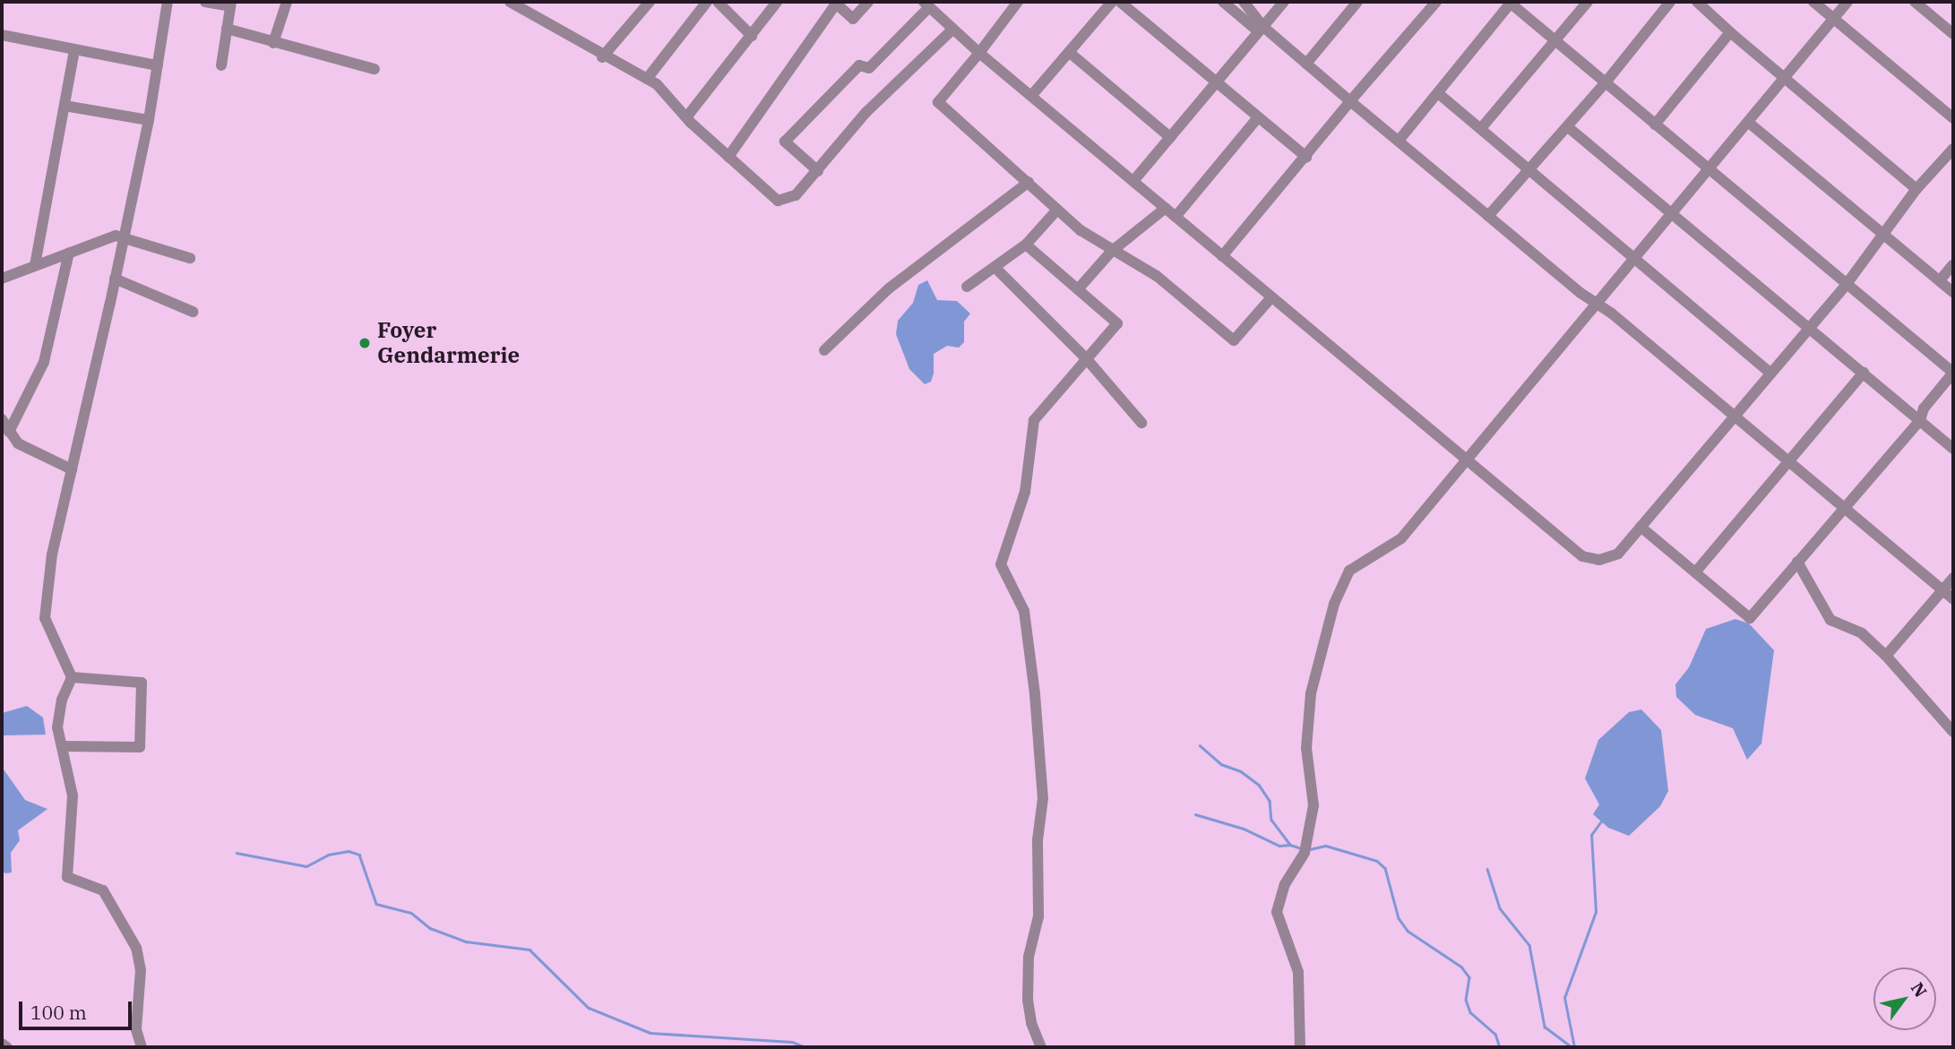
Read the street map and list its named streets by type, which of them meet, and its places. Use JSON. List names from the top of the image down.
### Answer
{
  "places": ["Foyer Gendarmerie"],
  "scale_bar": "100 m",
  "north": "top right"
}
